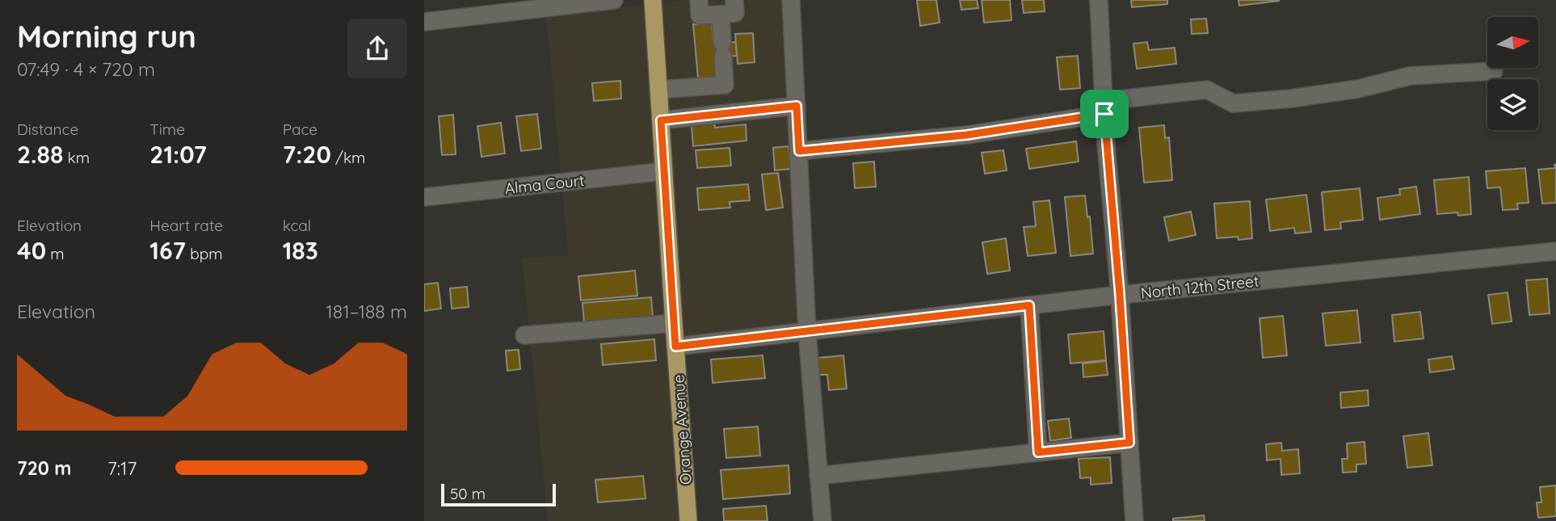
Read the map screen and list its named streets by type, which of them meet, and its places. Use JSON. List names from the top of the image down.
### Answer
{
  "streets": {
    "main road": ["Orange Avenue"],
    "street": ["Alma Court", "North 12th Street"]
  },
  "crossings": [
    ["Alma Court", "Orange Avenue"],
    ["North 12th Street", "Orange Avenue"]
  ],
  "scale_bar": "50 m",
  "north": "right",
  "page": {
    "heading": ["Morning run", "07:49 · 4 × 720 m"],
    "stats": [
      ["Distance", "2.88 km"],
      ["Time", "21:07"],
      ["Pace", "7:20 /km"],
      ["Elevation", "40 m"],
      ["Heart rate", "167 bpm"],
      ["kcal", "183"]
    ],
    "chart": ["Elevation", "181–188 m"],
    "list": [
      {
        "name": "720 m",
        "note": "7:17"
      }
    ],
    "scale": "50 m"
  }
}
